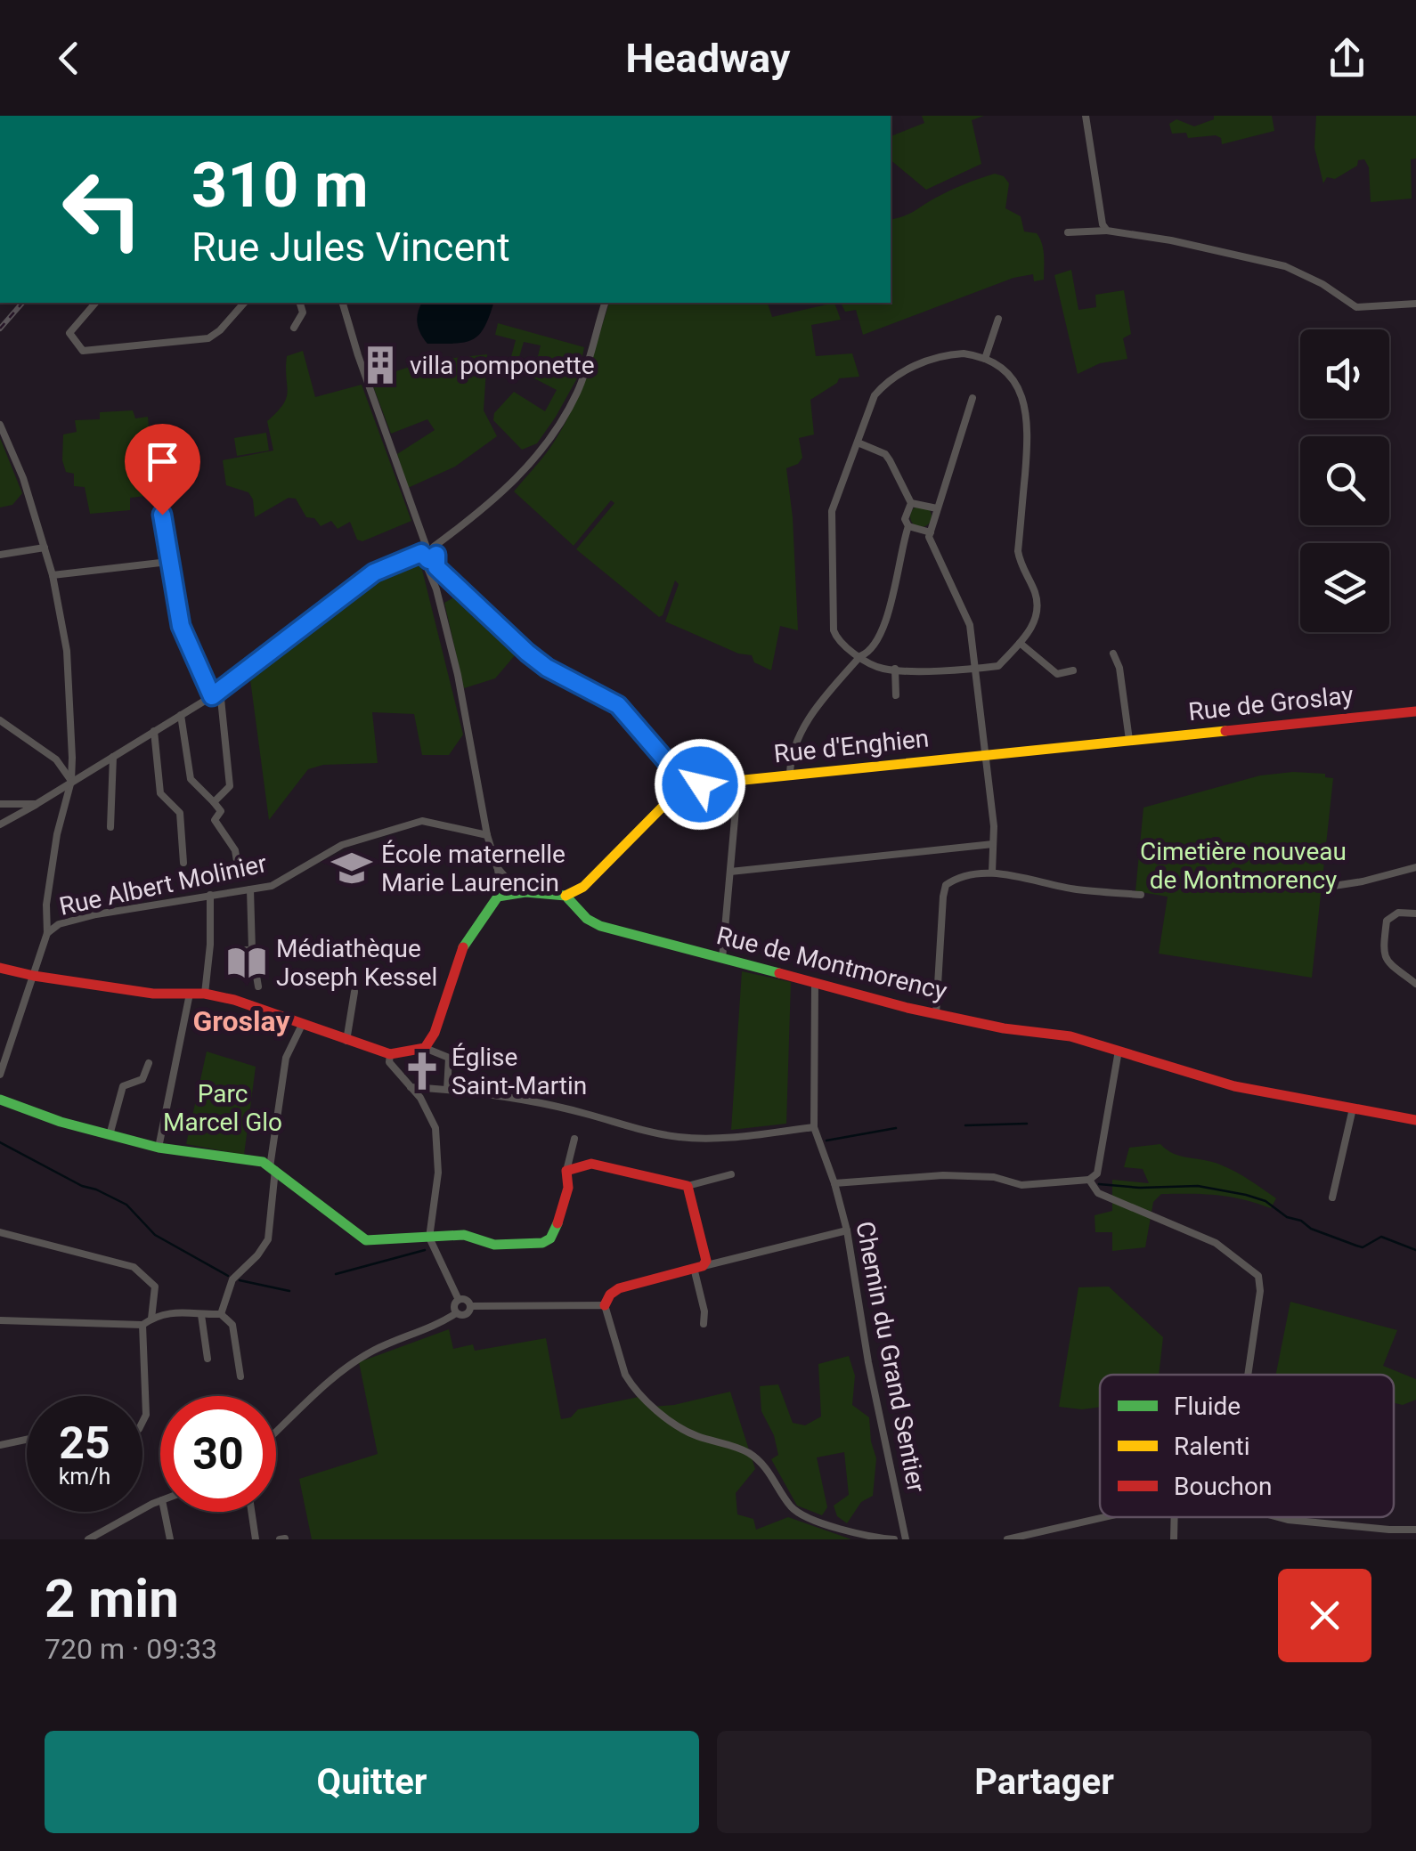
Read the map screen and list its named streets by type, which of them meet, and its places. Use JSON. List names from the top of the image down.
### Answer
{
  "streets": {
    "street": [
      "Rue de Groslay",
      "Rue d'Enghien",
      "Rue Albert Molinier",
      "Rue de Montmorency",
      "Chemin du Grand Sentier"
    ]
  },
  "crossings": [
    ["Rue de Groslay", "Rue d'Enghien"],
    ["Rue d'Enghien", "Rue de Montmorency"]
  ],
  "districts": ["Groslay"],
  "parks": ["Cimetière nouveau de Montmorency", "Parc Marcel Glo"],
  "places": {
    "building": ["villa pomponette"],
    "school or university": ["École maternelle Marie Laurencin"],
    "library": ["Médiathèque Joseph Kessel"],
    "church": ["Église Saint-Martin"]
  },
  "legend": ["Fluide", "Ralenti", "Bouchon"],
  "page": {
    "header": "Headway",
    "turn": ["310 m", "Rue Jules Vincent"],
    "speed": "25 km/h",
    "limit": "30",
    "heading": ["2 min", "720 m · 09:33"],
    "buttons": ["Quitter", "Partager"]
  }
}
